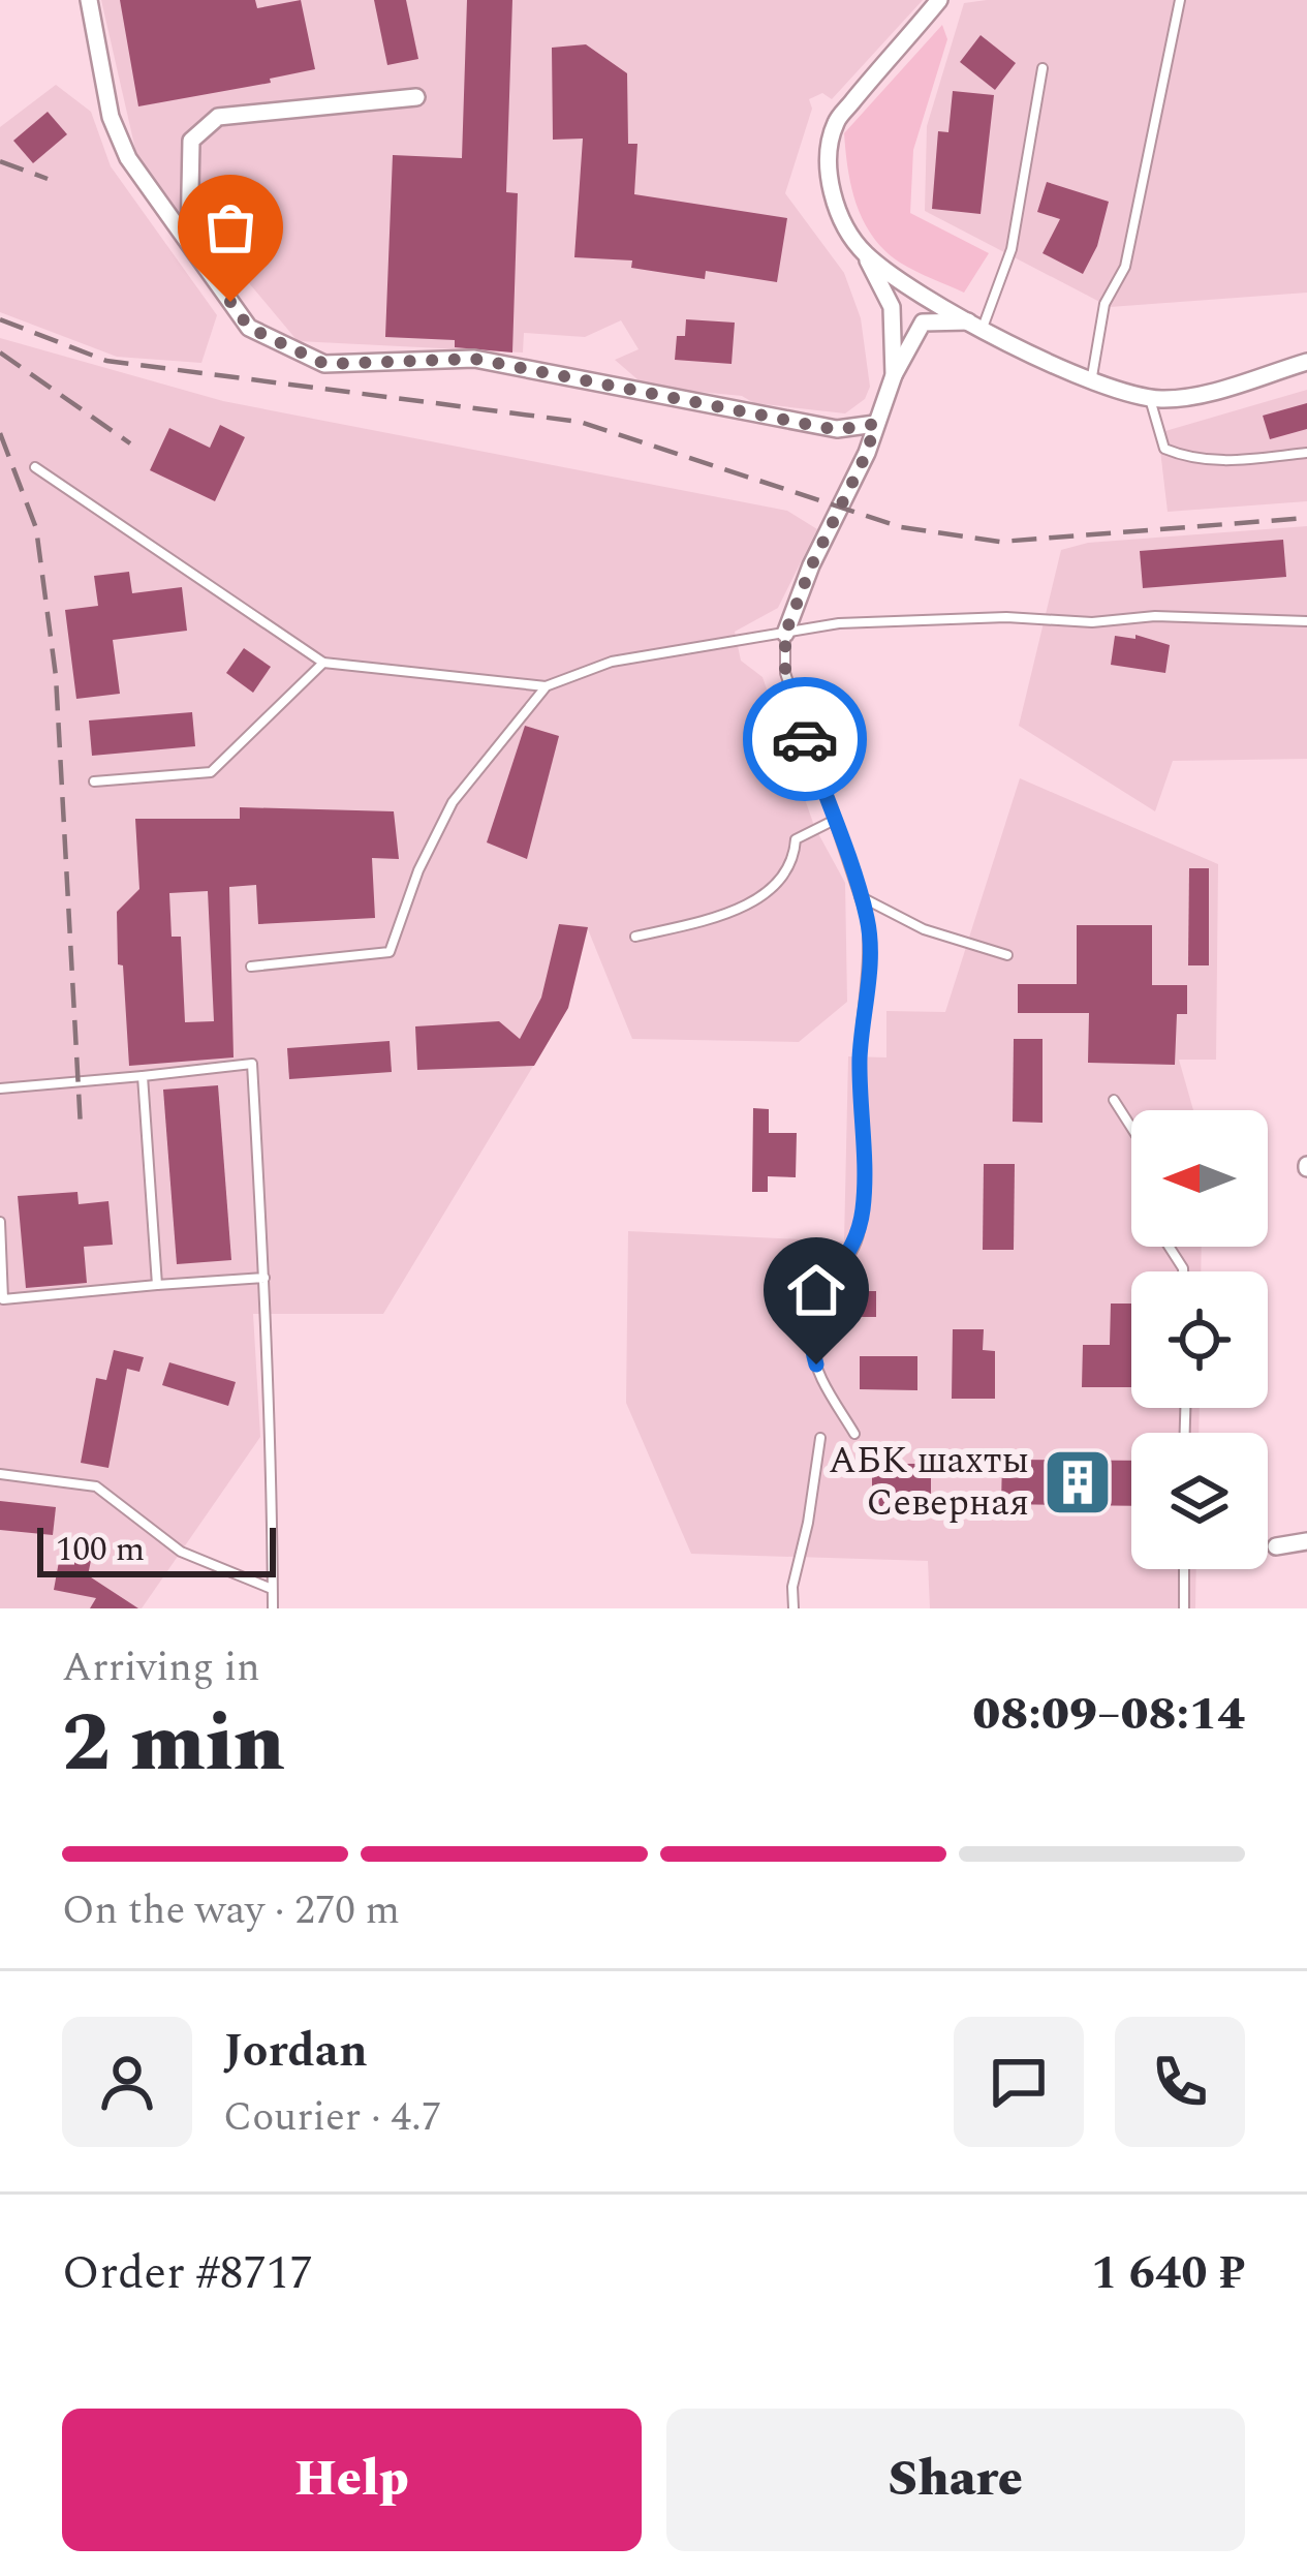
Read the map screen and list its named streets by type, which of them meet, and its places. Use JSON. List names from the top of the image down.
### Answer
{
  "places": {
    "building": ["АБК шахты Северная"]
  },
  "scale_bar": "100 m",
  "north": "left",
  "page": {
    "scale": "100 m",
    "heading": ["2 min", "Arriving in", "08:09–08:14"],
    "panel": [
      "Jordan",
      "Courier · 4.7",
      "Order #8717",
      "1 640 ₽"
    ],
    "bar": "On the way · 270 m",
    "buttons": ["Help", "Share"]
  }
}
